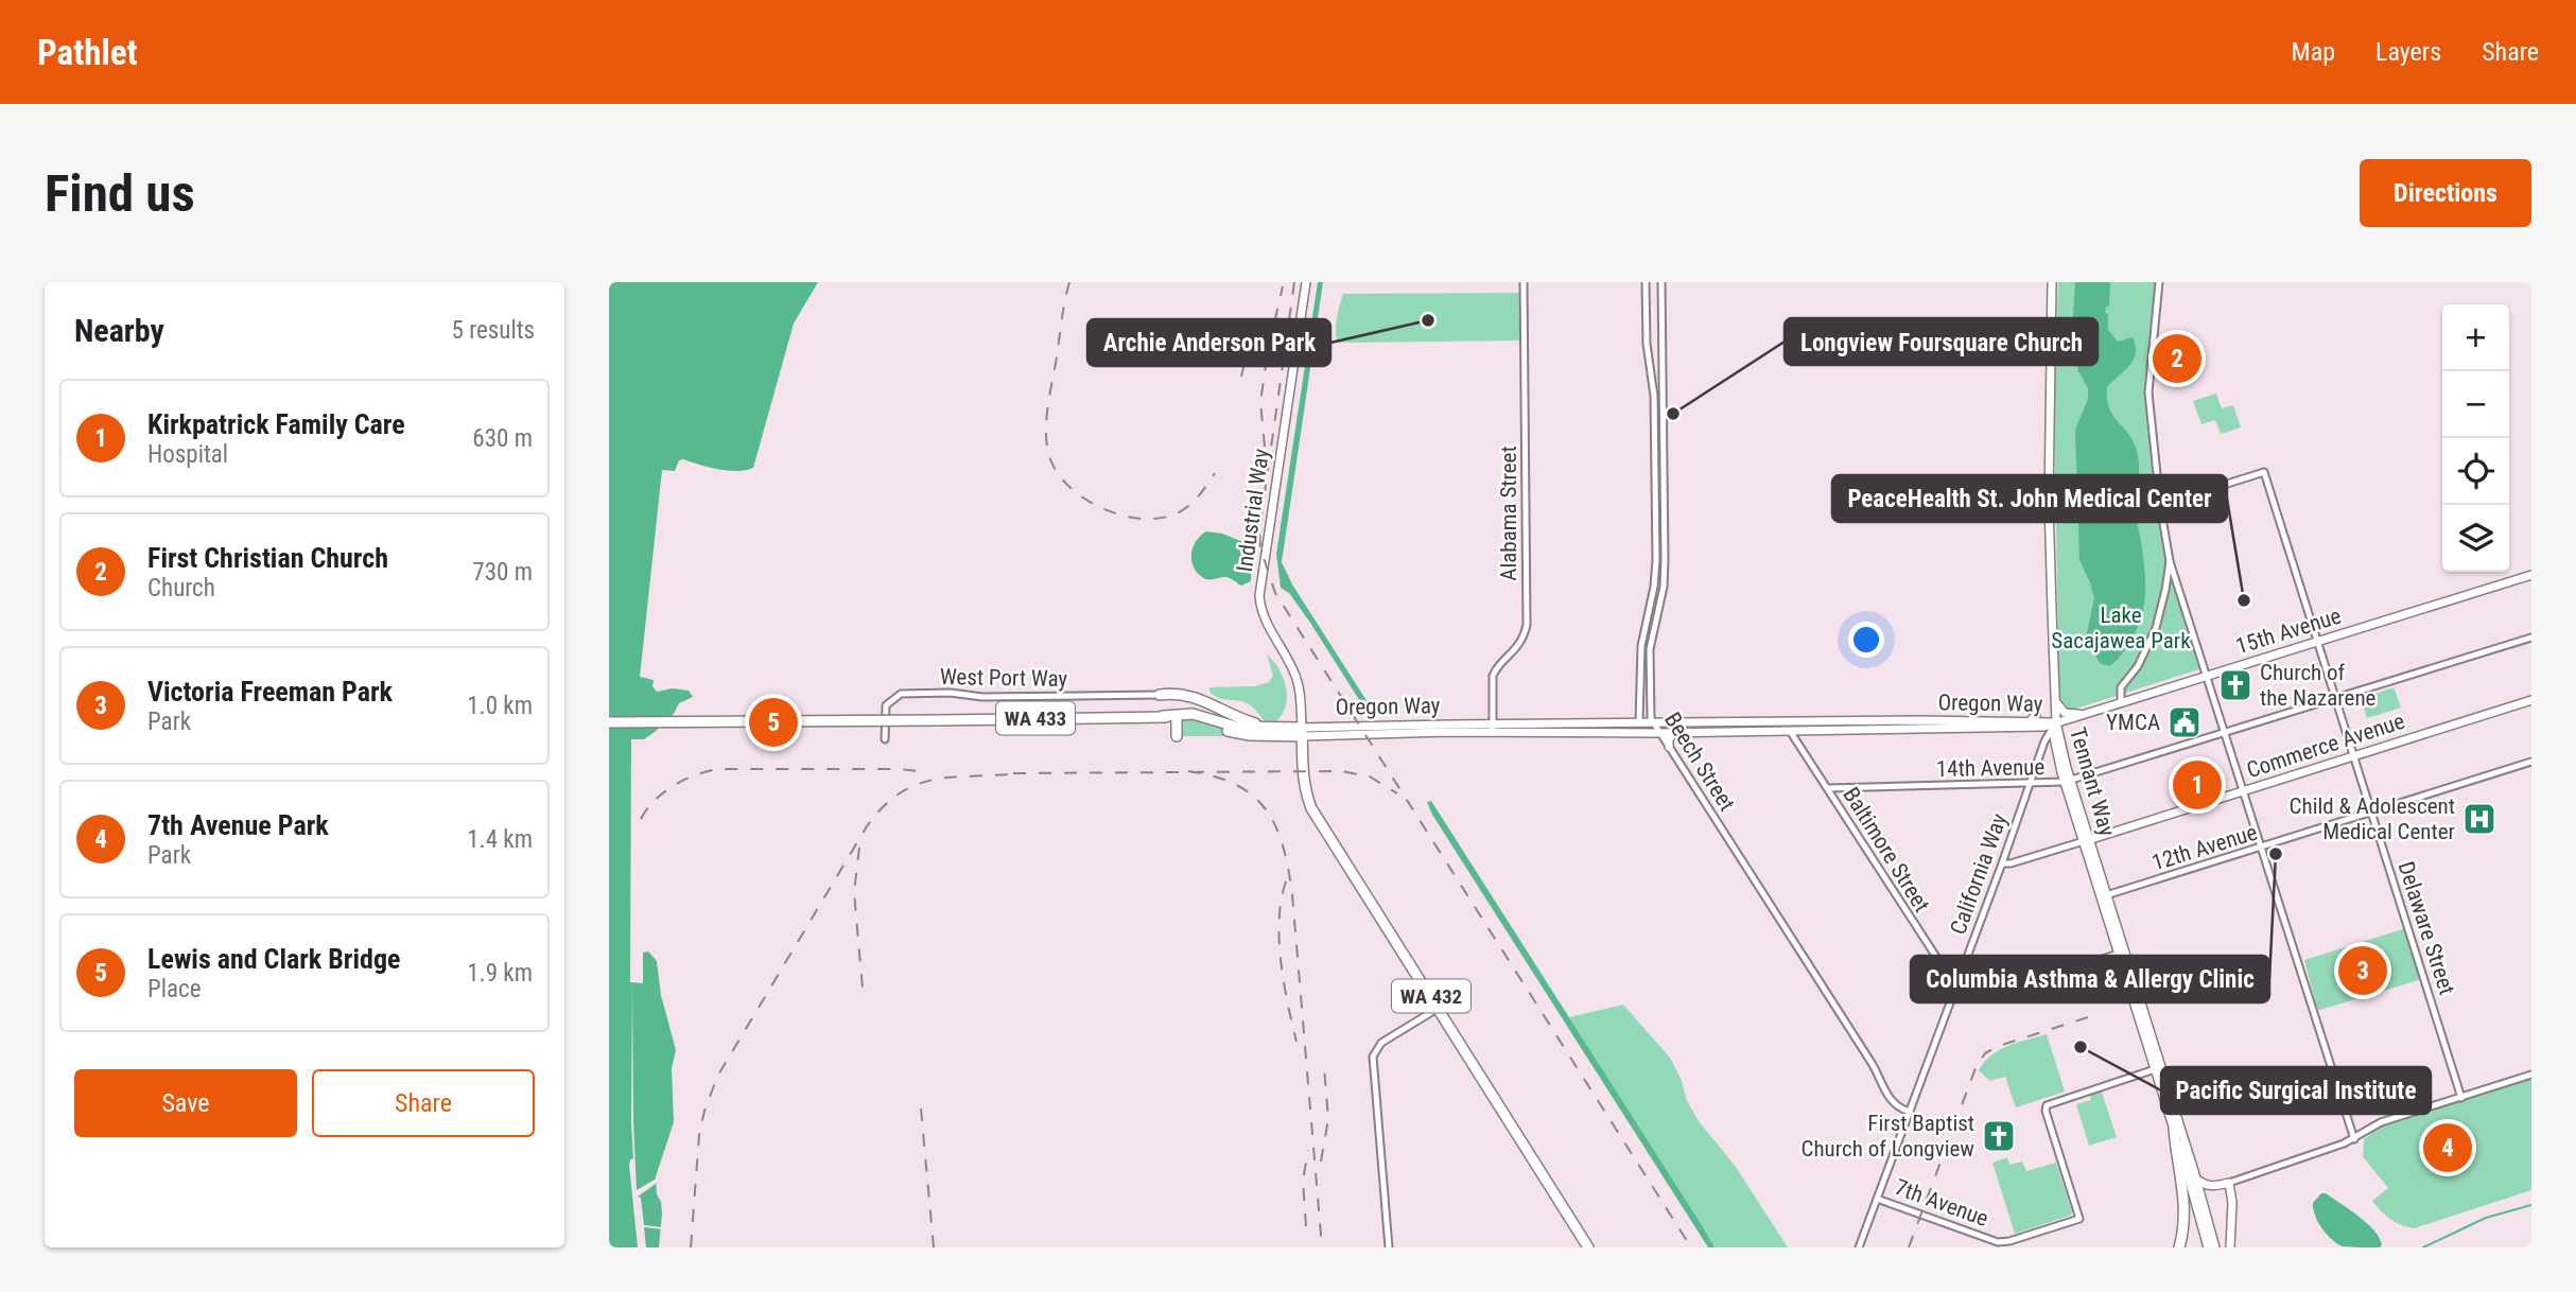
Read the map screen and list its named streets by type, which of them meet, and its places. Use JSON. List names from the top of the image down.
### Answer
{
  "streets": {
    "highway": ["Oregon Way", "WA 433", "WA 432"],
    "main road": [
      "Industrial Way",
      "15th Avenue",
      "Commerce Avenue",
      "Tennant Way"
    ],
    "street": [
      "Alabama Street",
      "West Port Way",
      "Beech Street",
      "14th Avenue",
      "12th Avenue",
      "Baltimore Street",
      "California Way",
      "Delaware Street",
      "7th Avenue"
    ]
  },
  "crossings": [
    ["Industrial Way", "Oregon Way"],
    ["Industrial Way", "WA 432"],
    ["Alabama Street", "Oregon Way"],
    ["15th Avenue", "Oregon Way"],
    ["15th Avenue", "Tennant Way"],
    ["15th Avenue", "California Way"],
    ["15th Avenue", "Delaware Street"],
    ["Oregon Way", "Beech Street"],
    ["Oregon Way", "Tennant Way"],
    ["Oregon Way", "Baltimore Street"],
    ["Oregon Way", "California Way"],
    ["Oregon Way", "WA 432"],
    ["Commerce Avenue", "Tennant Way"],
    ["Commerce Avenue", "California Way"],
    ["Commerce Avenue", "Delaware Street"],
    ["Beech Street", "California Way"],
    ["14th Avenue", "Tennant Way"],
    ["14th Avenue", "Baltimore Street"],
    ["14th Avenue", "California Way"],
    ["14th Avenue", "Delaware Street"],
    ["Tennant Way", "12th Avenue"],
    ["Tennant Way", "California Way"],
    ["Tennant Way", "7th Avenue"],
    ["12th Avenue", "Delaware Street"],
    ["Baltimore Street", "California Way"],
    ["California Way", "7th Avenue"]
  ],
  "parks": ["Lake Sacajawea Park"],
  "places": {
    "other": [
      "Archie Anderson Park",
      "Longview Foursquare Church",
      "PeaceHealth St. John Medical Center",
      "Columbia Asthma & Allergy Clinic",
      "Pacific Surgical Institute"
    ],
    "church": ["Church of the Nazarene", "First Baptist Church of Longview"],
    "public building": ["YMCA"],
    "hospital": ["Child & Adolescent Medical Center"]
  },
  "page": {
    "header": "Pathlet",
    "nav": ["Map", "Layers", "Share"],
    "buttons": [
      "Directions",
      ["Save", "Share"]
    ],
    "title": "Find us",
    "heading": ["Nearby", "5 results"],
    "map_buttons": ["+", "−"],
    "pins": [
      "2",
      "5",
      "1",
      "3",
      "4"
    ],
    "list": [
      {
        "mark": "1",
        "name": "Kirkpatrick Family Care",
        "note": "Hospital",
        "value": "630 m"
      },
      {
        "mark": "2",
        "name": "First Christian Church",
        "note": "Church",
        "value": "730 m"
      },
      {
        "mark": "3",
        "name": "Victoria Freeman Park",
        "note": "Park",
        "value": "1.0 km"
      },
      {
        "mark": "4",
        "name": "7th Avenue Park",
        "note": "Park",
        "value": "1.4 km"
      },
      {
        "mark": "5",
        "name": "Lewis and Clark Bridge",
        "note": "Place",
        "value": "1.9 km"
      }
    ]
  }
}
